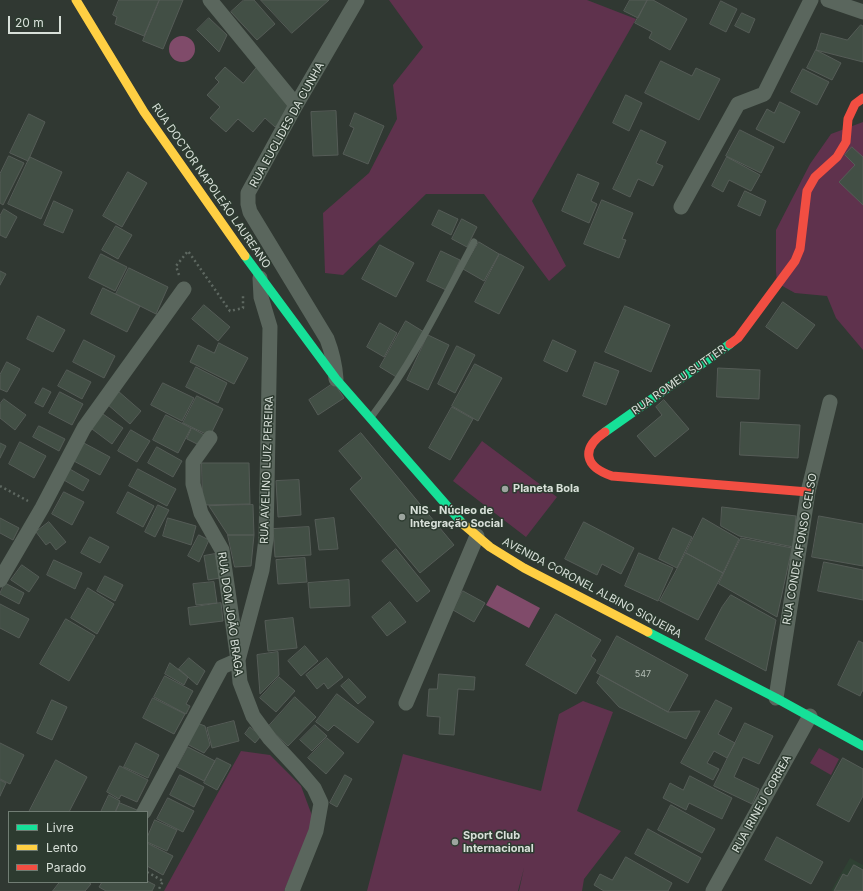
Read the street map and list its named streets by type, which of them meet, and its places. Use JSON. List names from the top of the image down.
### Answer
{
  "streets": {
    "main road": ["RUA DOCTOR NAPOLEÃO LAUREANO", "RUA ROMEU SUTTER", "AVENIDA CORONEL ALBINO SIQUEIRA"],
    "street": [
      "RUA EUCLIDES DA CUNHA",
      "RUA AVELINO LUIZ PEREIRA",
      "RUA CONDE AFONSO CELSO",
      "RUA DOM JOÃO BRAGA",
      "RUA IRINEU CORREA"
    ]
  },
  "crossings": [
    ["RUA EUCLIDES DA CUNHA", "RUA DOCTOR NAPOLEÃO LAUREANO"],
    ["RUA EUCLIDES DA CUNHA", "AVENIDA CORONEL ALBINO SIQUEIRA"],
    ["RUA DOCTOR NAPOLEÃO LAUREANO", "RUA AVELINO LUIZ PEREIRA"],
    ["RUA DOCTOR NAPOLEÃO LAUREANO", "AVENIDA CORONEL ALBINO SIQUEIRA"],
    ["RUA ROMEU SUTTER", "RUA CONDE AFONSO CELSO"],
    ["RUA AVELINO LUIZ PEREIRA", "RUA DOM JOÃO BRAGA"],
    ["RUA CONDE AFONSO CELSO", "AVENIDA CORONEL ALBINO SIQUEIRA"],
    ["AVENIDA CORONEL ALBINO SIQUEIRA", "RUA IRINEU CORREA"]
  ],
  "places": ["Planeta Bola", "NIS - Núcleo de Integração Social", "Sport Club Internacional"],
  "house_numbers": ["547"],
  "legend": ["Livre", "Lento", "Parado"],
  "scale_bar": "20 m"
}
